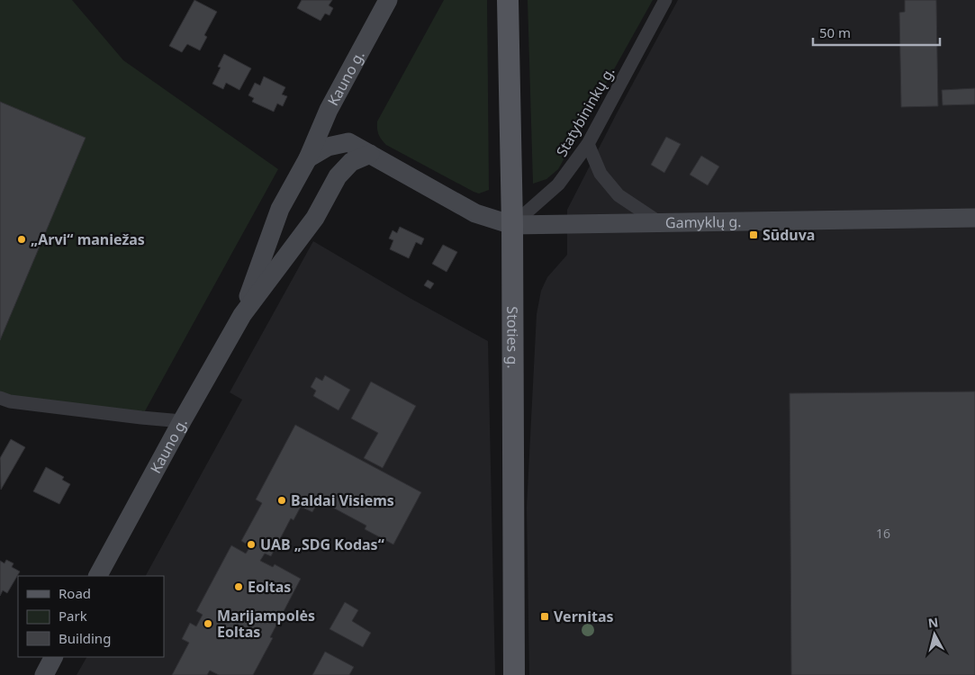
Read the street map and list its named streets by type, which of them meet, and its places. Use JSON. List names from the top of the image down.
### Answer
{
  "streets": {
    "main road": ["Kauno g.", "Gamyklų g.", "Stoties g."],
    "street": ["Statybininkų g."]
  },
  "crossings": [
    ["Kauno g.", "Statybininkų g."],
    ["Kauno g.", "Gamyklų g."],
    ["Kauno g.", "Stoties g."],
    ["Statybininkų g.", "Gamyklų g."],
    ["Statybininkų g.", "Stoties g."],
    ["Gamyklų g.", "Stoties g."]
  ],
  "places": {
    "transit": ["Sūduva", "Vernitas"],
    "other": [
      "„Arvi“ maniežas",
      "Baldai Visiems",
      "UAB „SDG Kodas“",
      "Eoltas",
      "Marijampolės Eoltas"
    ]
  },
  "house_numbers": ["16"],
  "legend": ["Road", "Park", "Building"],
  "scale_bar": "50 m",
  "north": "top"
}
